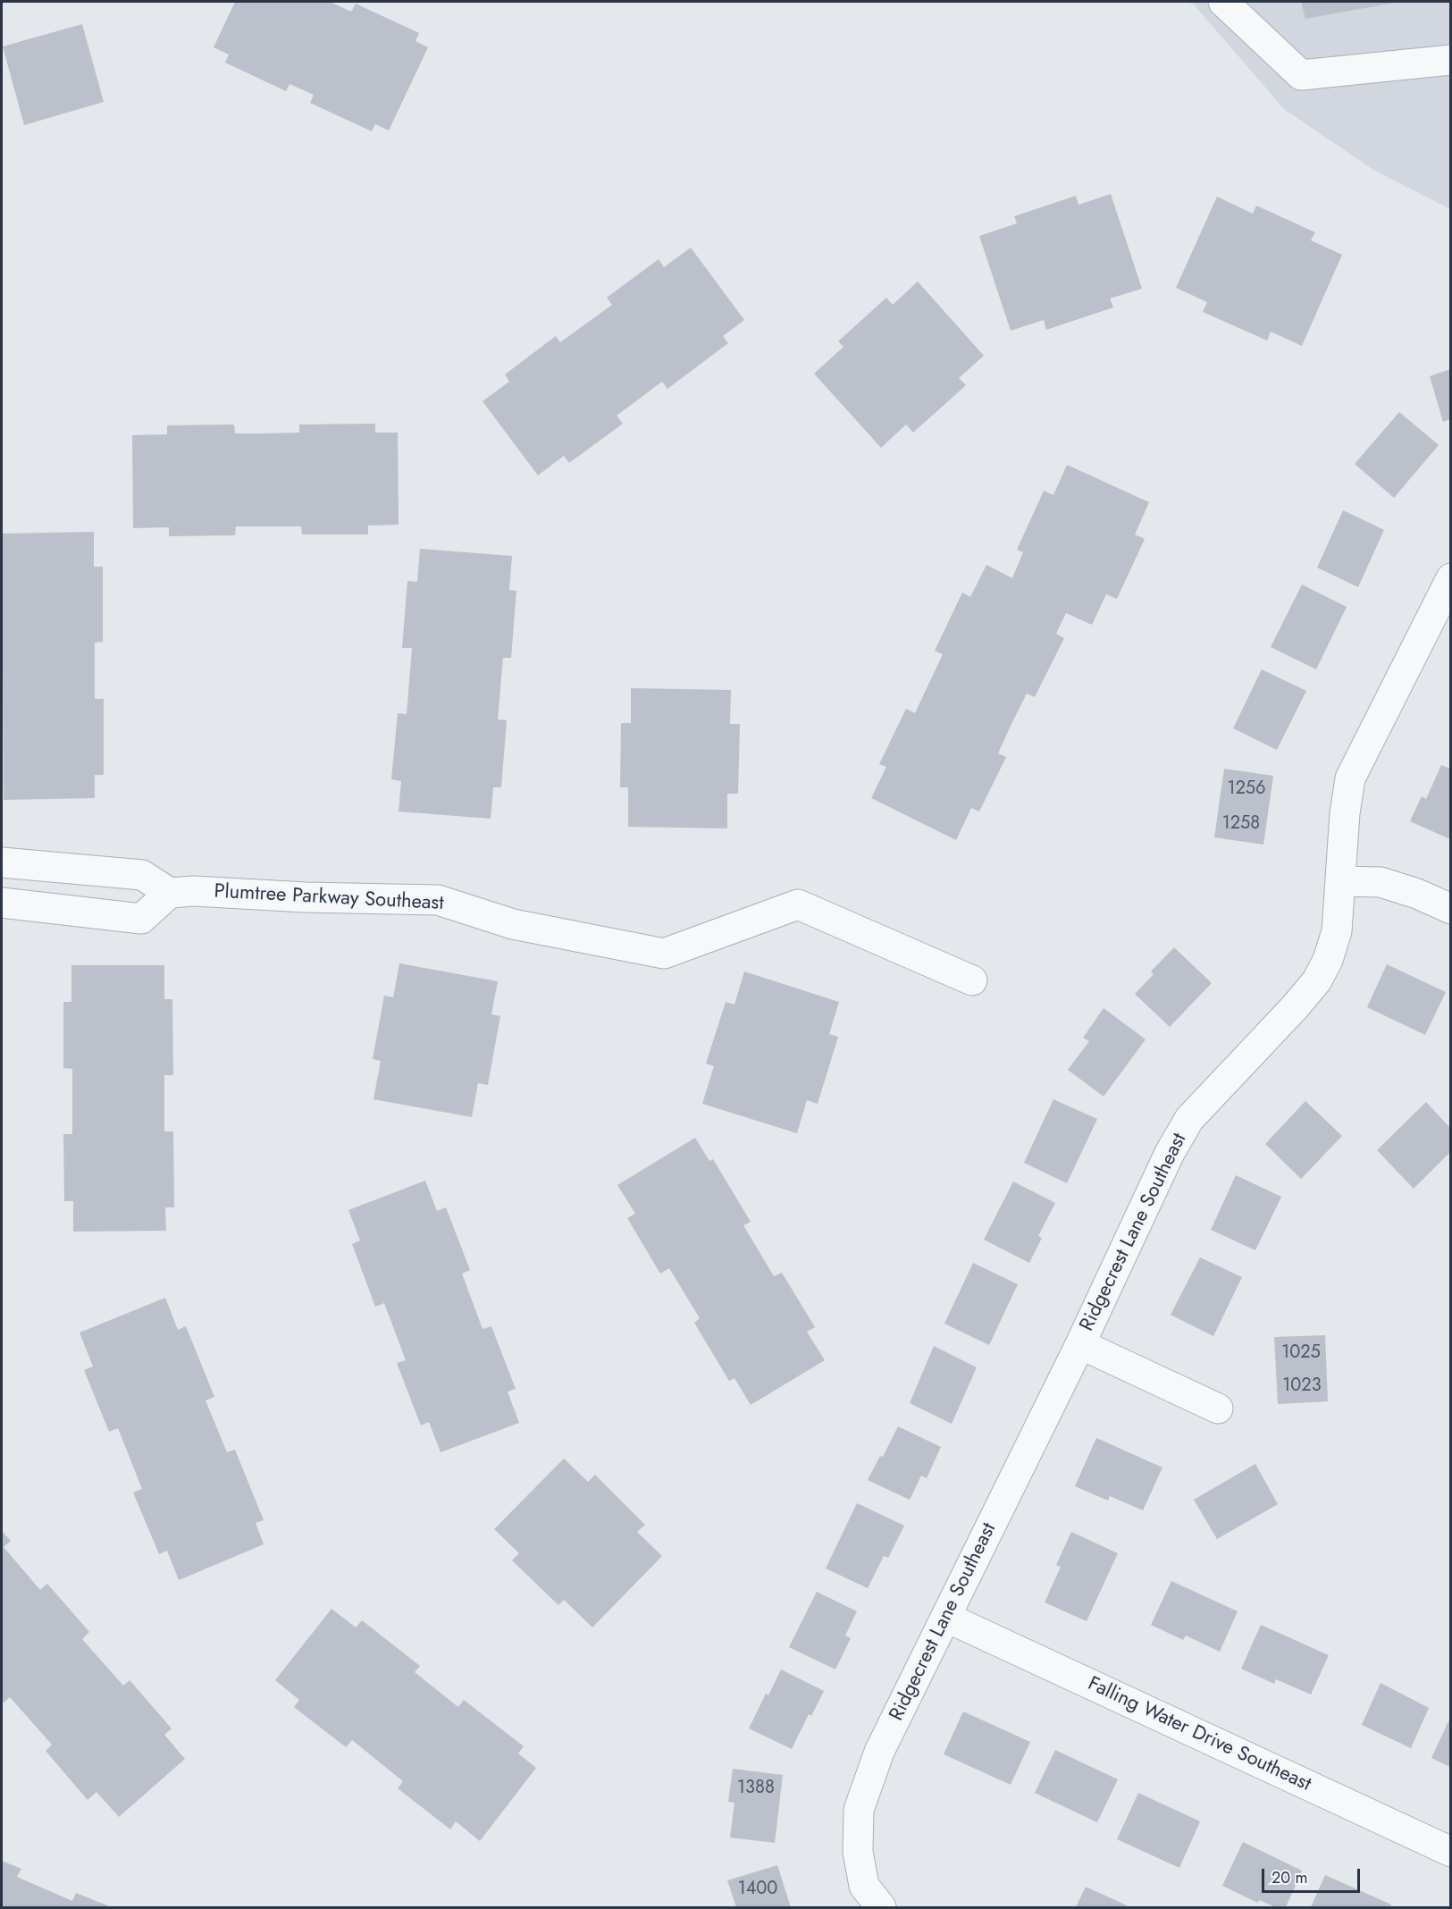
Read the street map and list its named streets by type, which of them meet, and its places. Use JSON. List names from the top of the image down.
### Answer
{
  "streets": {
    "street": ["Plumtree Parkway Southeast", "Ridgecrest Lane Southeast", "Falling Water Drive Southeast"]
  },
  "crossings": [
    ["Ridgecrest Lane Southeast", "Falling Water Drive Southeast"]
  ],
  "house_numbers": [
    "1256",
    "1258",
    "1025",
    "1023",
    "1388",
    "1400"
  ],
  "scale_bar": "20 m"
}
